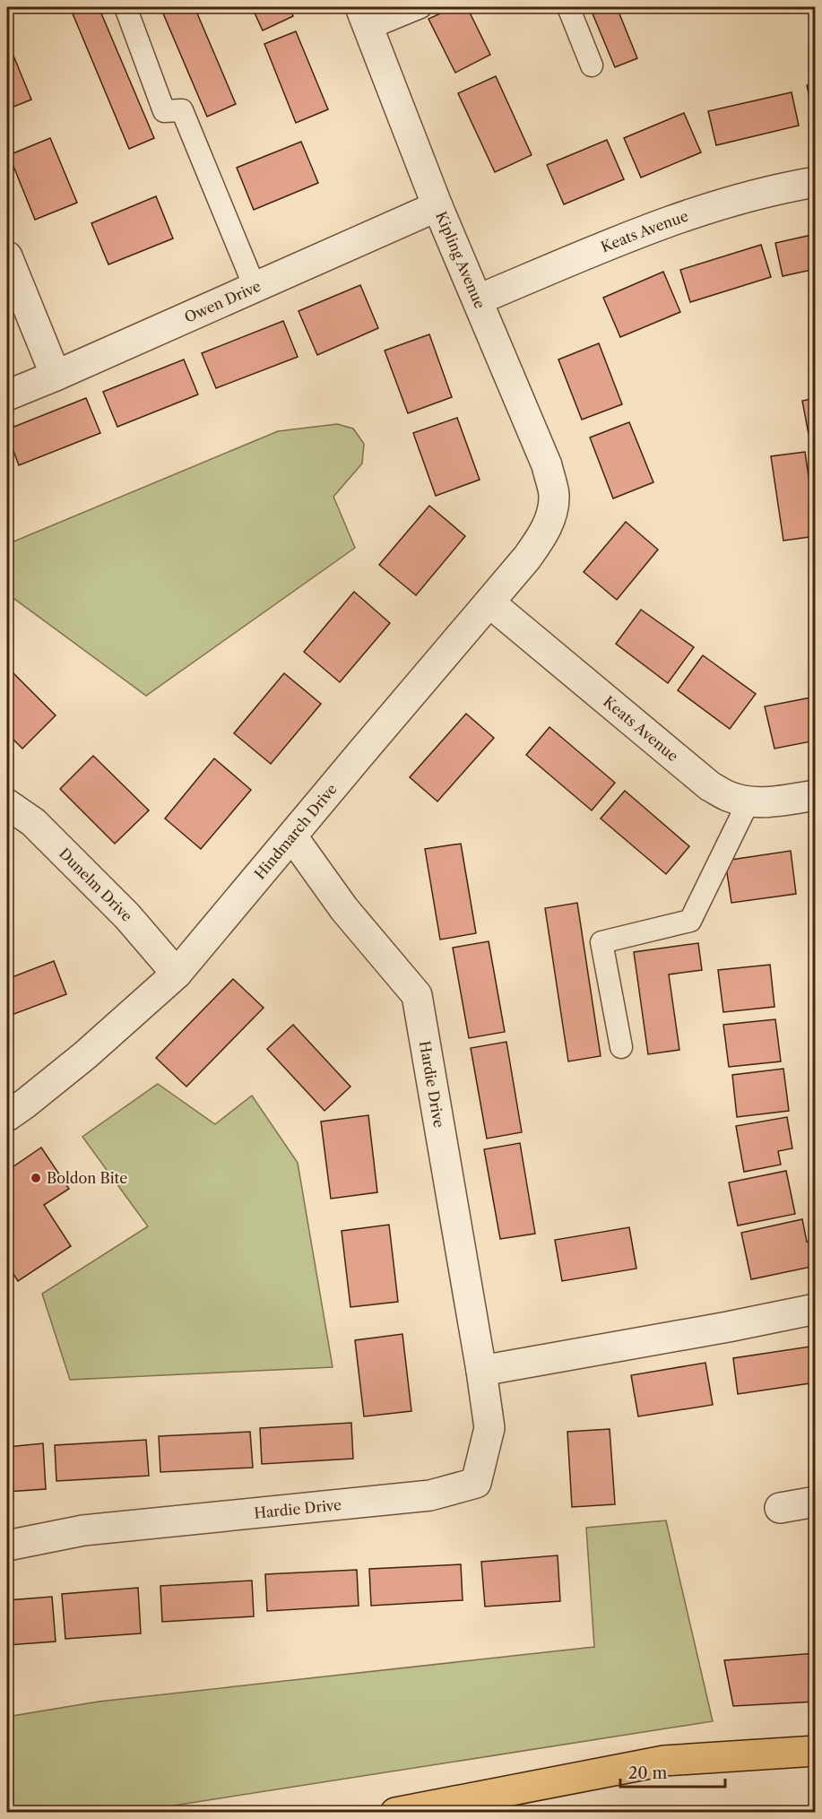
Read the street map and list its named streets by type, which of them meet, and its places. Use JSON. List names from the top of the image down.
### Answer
{
  "streets": {
    "street": [
      "Keats Avenue",
      "Kipling Avenue",
      "Owen Drive",
      "Hindmarch Drive",
      "Dunelm Drive",
      "Hardie Drive"
    ]
  },
  "crossings": [
    ["Keats Avenue", "Kipling Avenue"],
    ["Keats Avenue", "Hindmarch Drive"],
    ["Kipling Avenue", "Owen Drive"],
    ["Kipling Avenue", "Hindmarch Drive"],
    ["Hindmarch Drive", "Dunelm Drive"],
    ["Hindmarch Drive", "Hardie Drive"]
  ],
  "places": ["Boldon Bite"],
  "scale_bar": "20 m"
}
